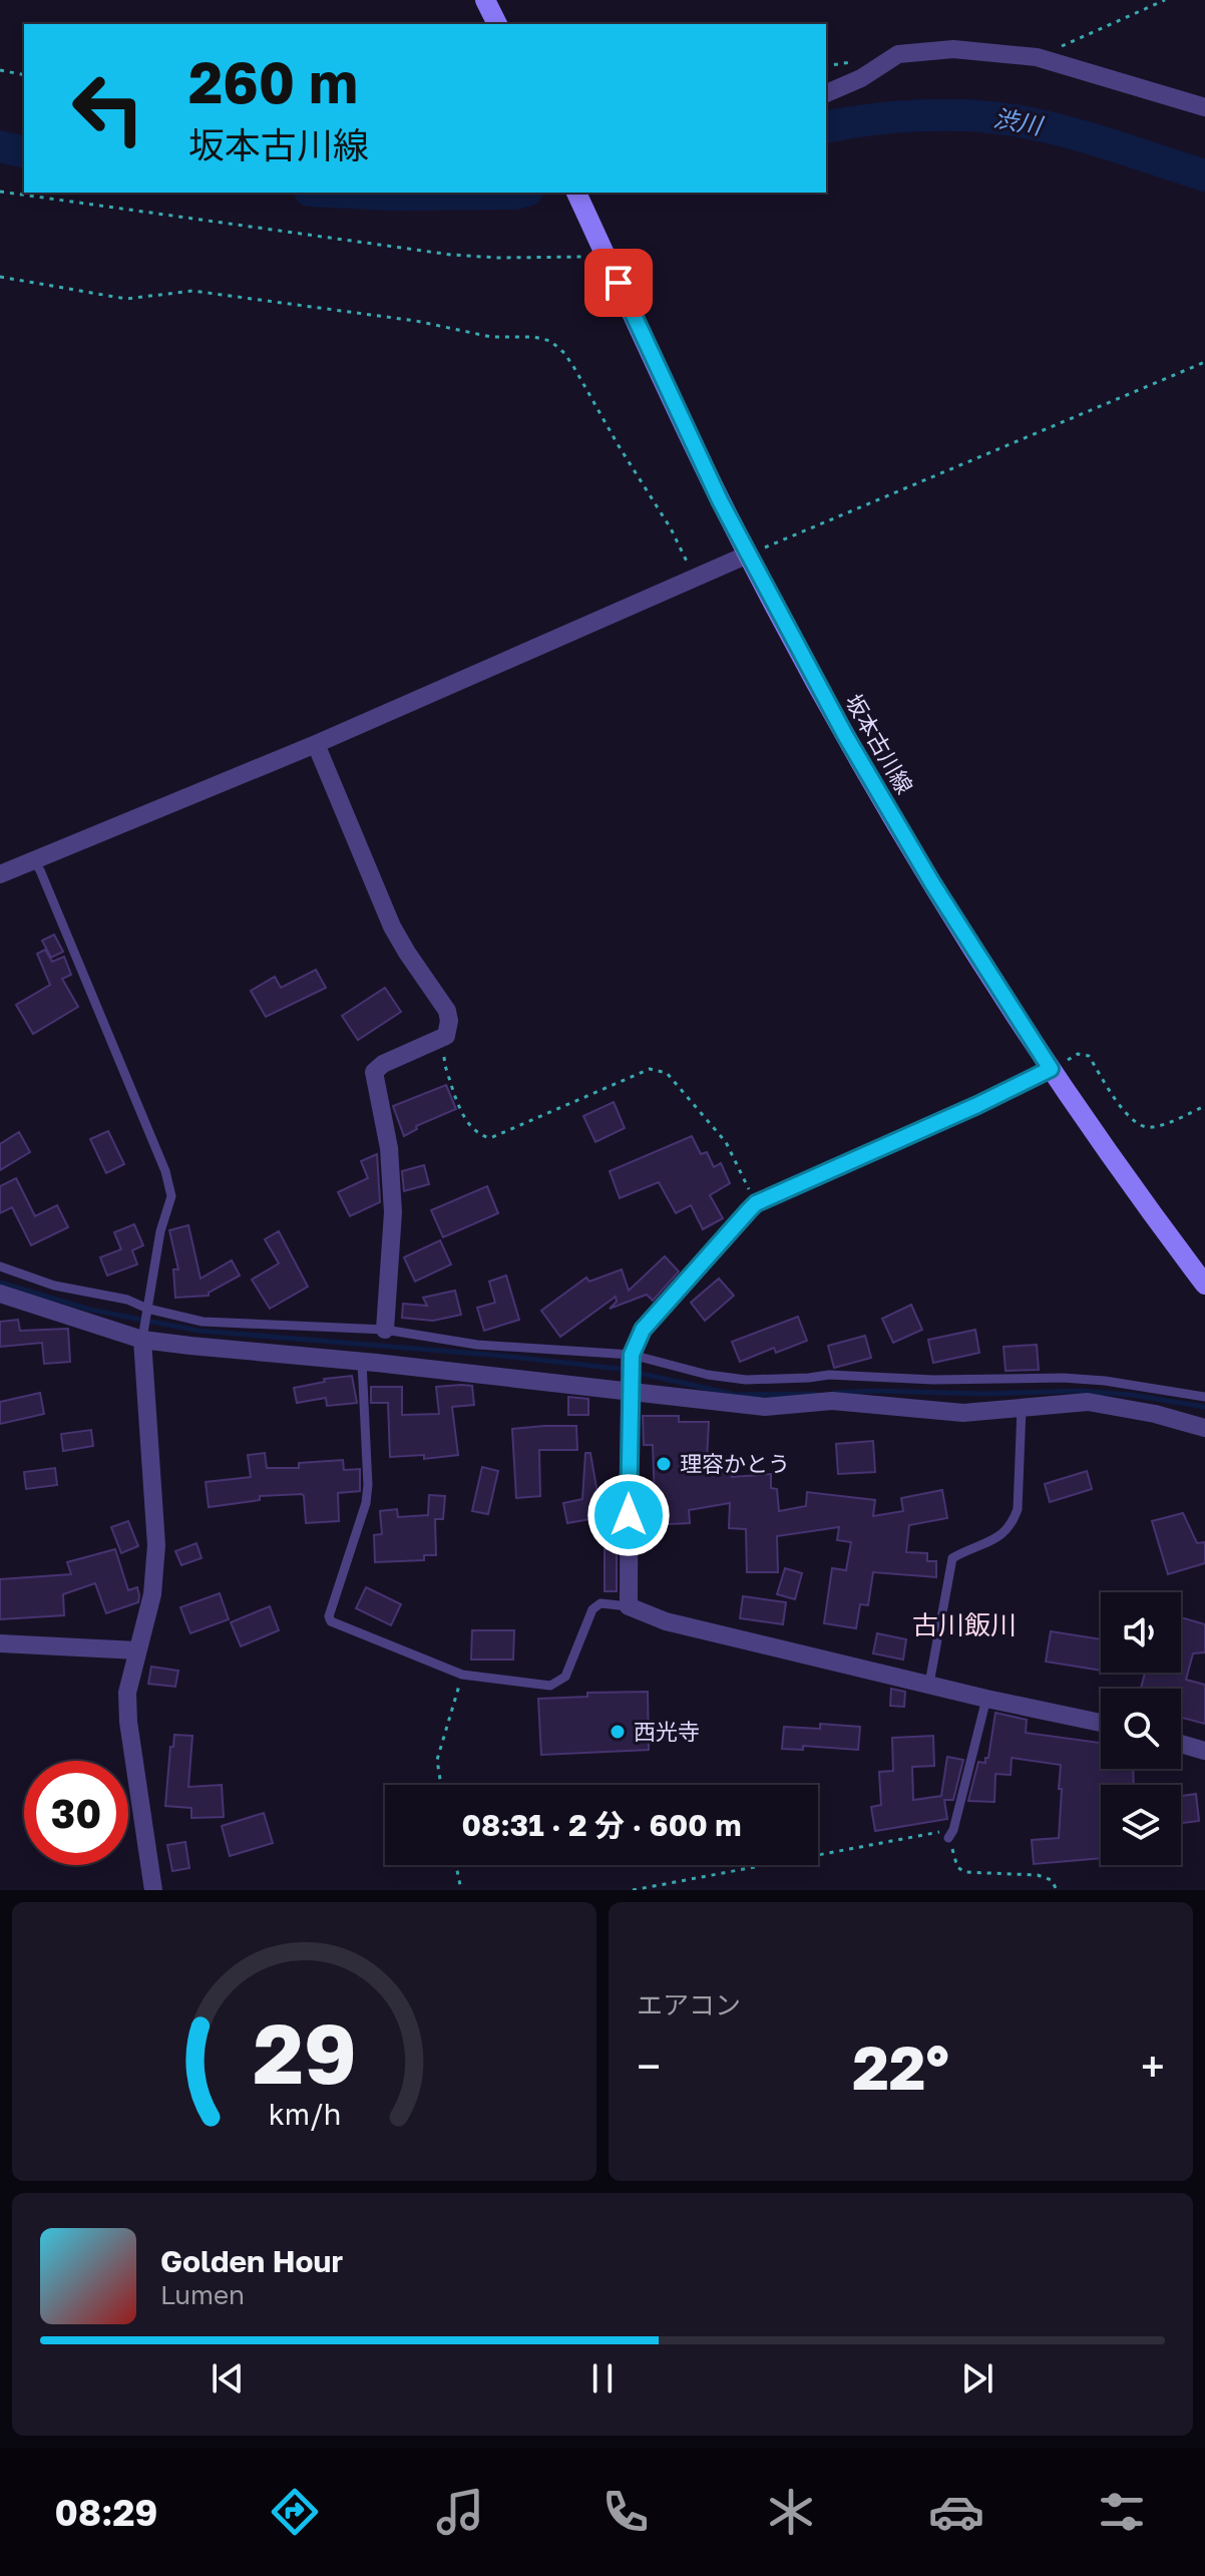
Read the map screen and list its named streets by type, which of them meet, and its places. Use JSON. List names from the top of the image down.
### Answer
{
  "streets": {
    "main road": ["坂本古川線"]
  },
  "districts": ["古川飯川"],
  "water": ["渋川"],
  "places": ["理容かとう", "西光寺"],
  "page": {
    "turn": ["260 m", "坂本古川線"],
    "limit": "30",
    "trip": "08:31 · 2 分 · 600 m",
    "tile": "エアコン",
    "heat": ["−", "22°", "+"],
    "song": ["Golden Hour", "Lumen"],
    "tabs": "08:29",
    "gauge": ["29", "km/h"]
  }
}
